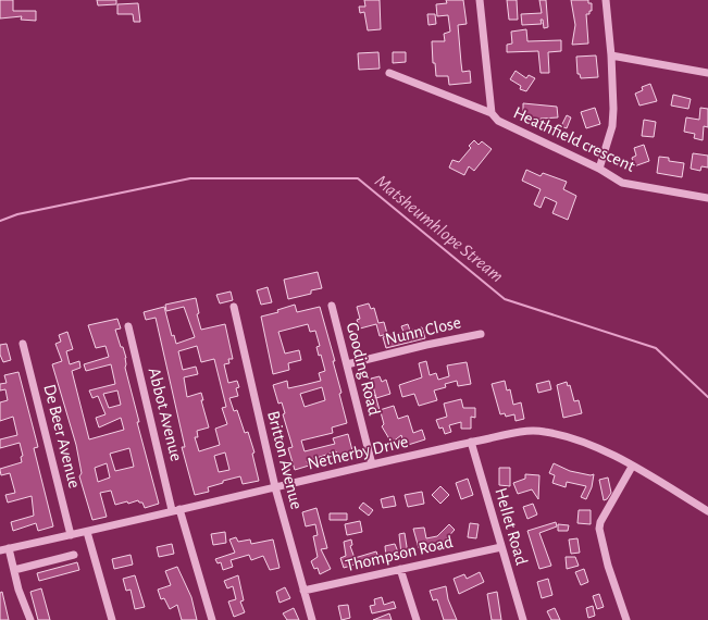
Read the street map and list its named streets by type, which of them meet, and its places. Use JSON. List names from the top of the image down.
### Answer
{
  "streets": {
    "street": [
      "Heathfield crescent",
      "Nunn Close",
      "Gooding Road",
      "Abbot Avenue",
      "De Beer Avenue",
      "Netherby Drive",
      "Britton Avenue",
      "Hellet Road",
      "Thompson Road"
    ]
  },
  "crossings": [
    ["Nunn Close", "Gooding Road"],
    ["Gooding Road", "Netherby Drive"],
    ["Abbot Avenue", "Netherby Drive"],
    ["De Beer Avenue", "Netherby Drive"],
    ["Netherby Drive", "Britton Avenue"],
    ["Netherby Drive", "Hellet Road"],
    ["Britton Avenue", "Thompson Road"],
    ["Hellet Road", "Thompson Road"]
  ],
  "water": ["Matsheumhlope Stream"]
}
